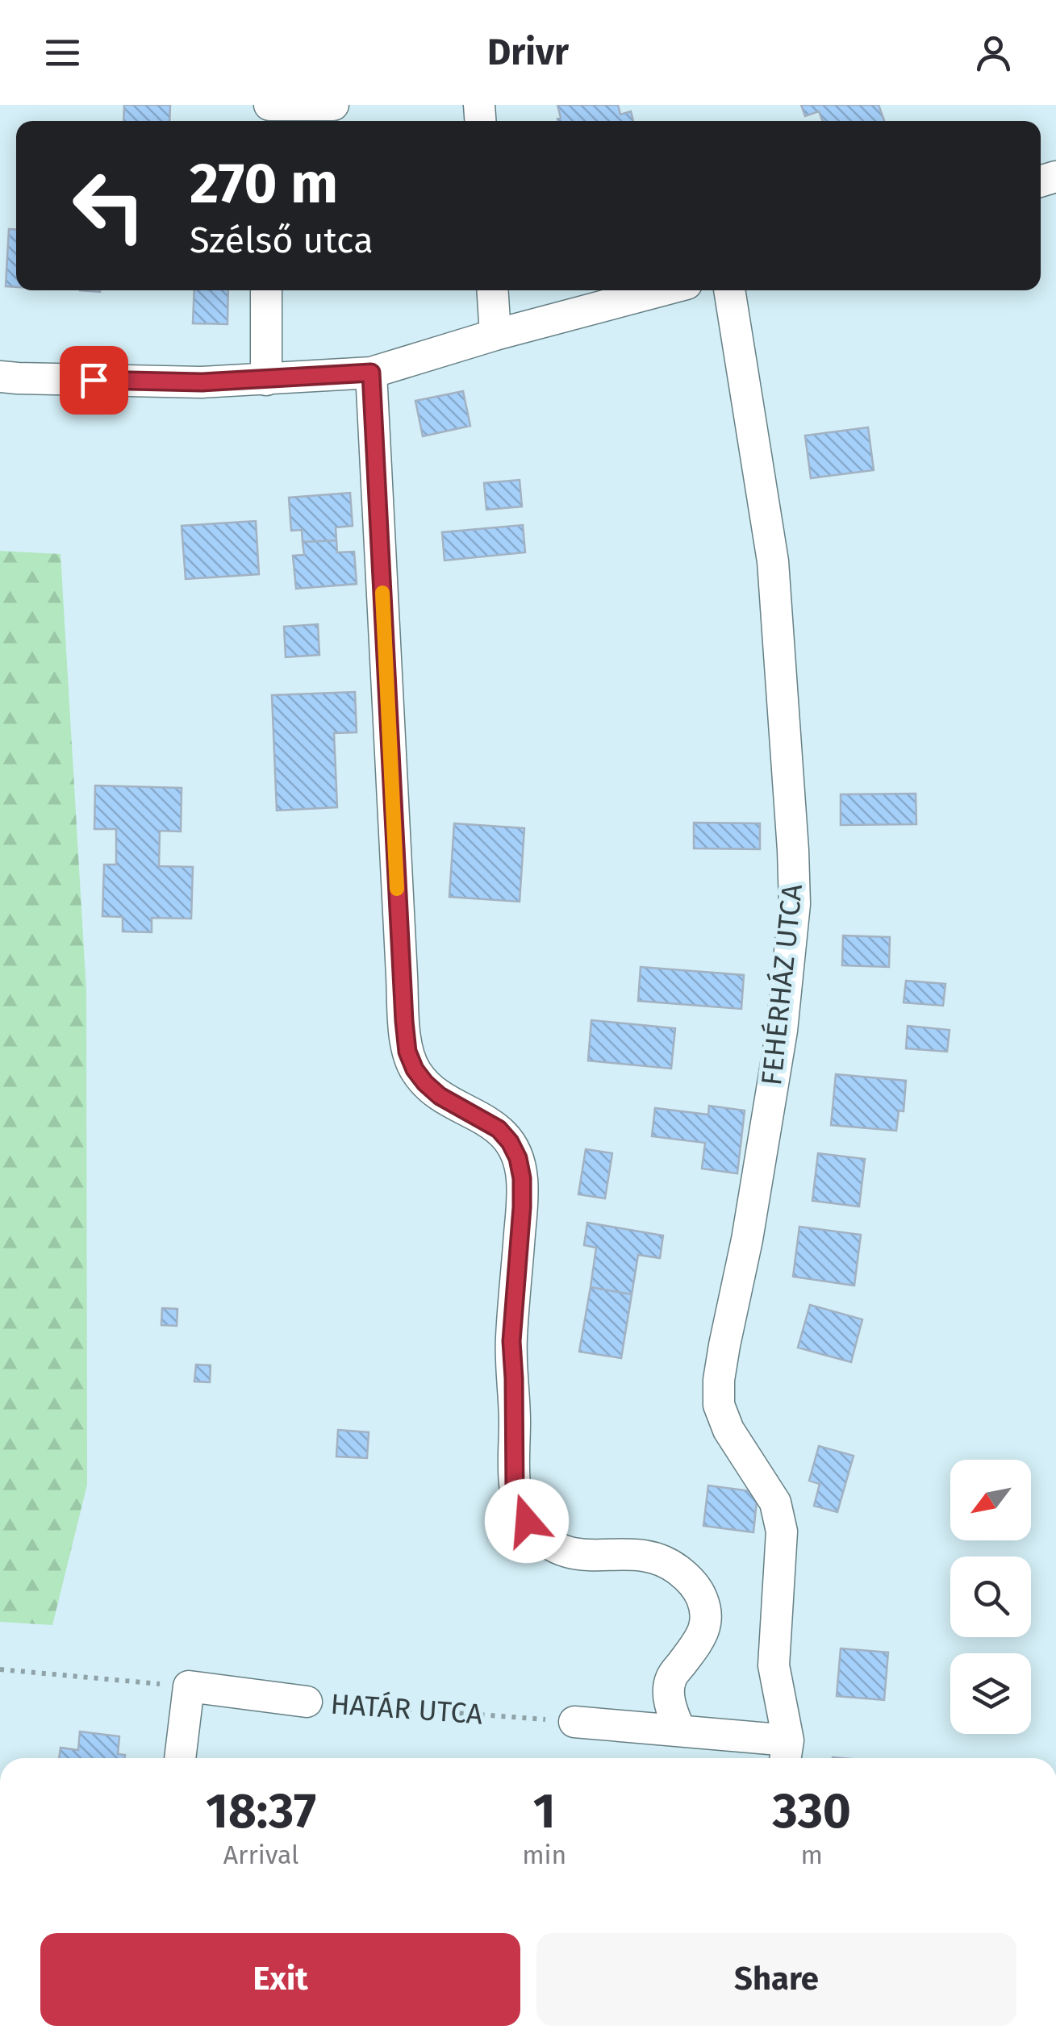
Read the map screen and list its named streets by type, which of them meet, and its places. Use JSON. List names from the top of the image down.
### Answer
{
  "streets": {
    "street": ["FEHÉRHÁZ UTCA", "HATÁR UTCA"]
  },
  "north": "bottom left",
  "page": {
    "header": "Drivr",
    "turn": ["270 m", "Szélső utca"],
    "eta": [
      "18:37",
      "Arrival",
      "1",
      "min",
      "330",
      "m"
    ],
    "buttons": ["Exit", "Share"]
  }
}
